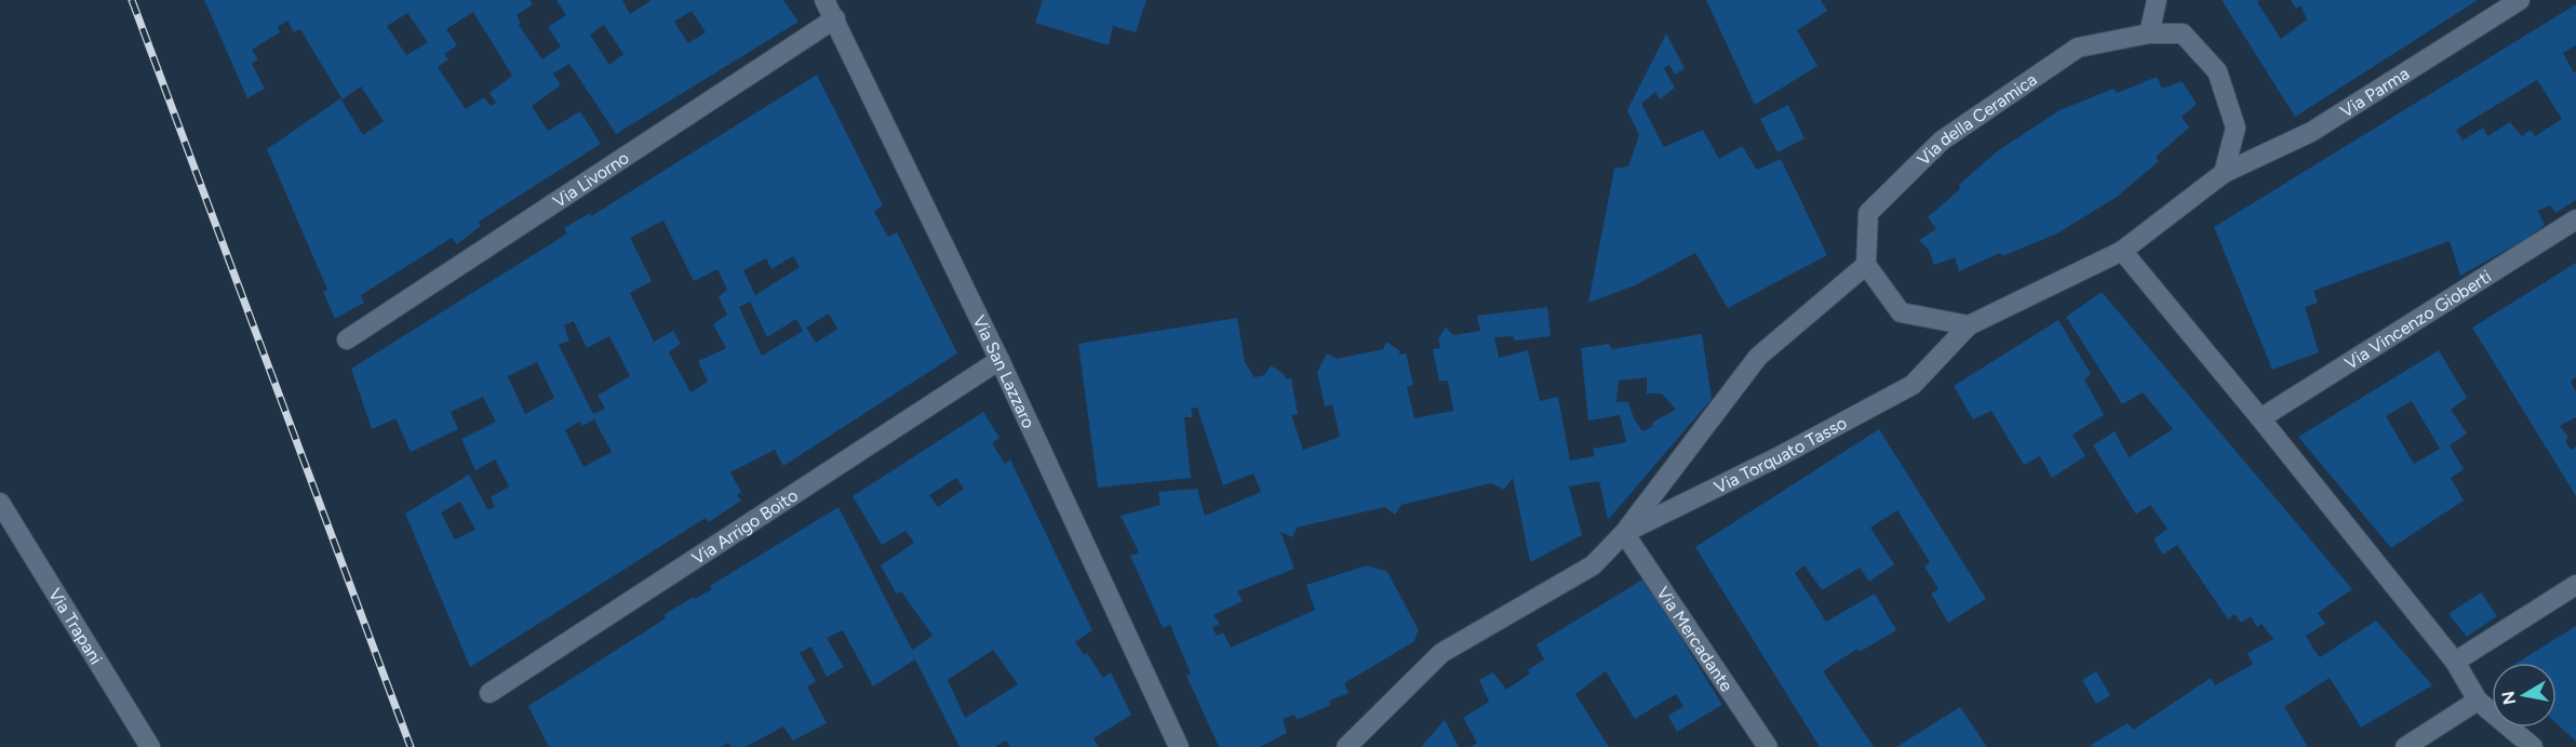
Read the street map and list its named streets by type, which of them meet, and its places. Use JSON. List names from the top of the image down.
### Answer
{
  "streets": {
    "street": [
      "Via Parma",
      "Via della Ceramica",
      "Via Livorno",
      "Via Vincenzo Gioberti",
      "Via San Lazzaro",
      "Via Torquato Tasso",
      "Via Arrigo Boito",
      "Via Trapani",
      "Via Mercadante"
    ]
  },
  "crossings": [
    ["Via Parma", "Via della Ceramica"],
    ["Via Parma", "Via Torquato Tasso"],
    ["Via della Ceramica", "Via Torquato Tasso"],
    ["Via Livorno", "Via San Lazzaro"],
    ["Via San Lazzaro", "Via Arrigo Boito"],
    ["Via Torquato Tasso", "Via Mercadante"]
  ],
  "north": "left"
}
